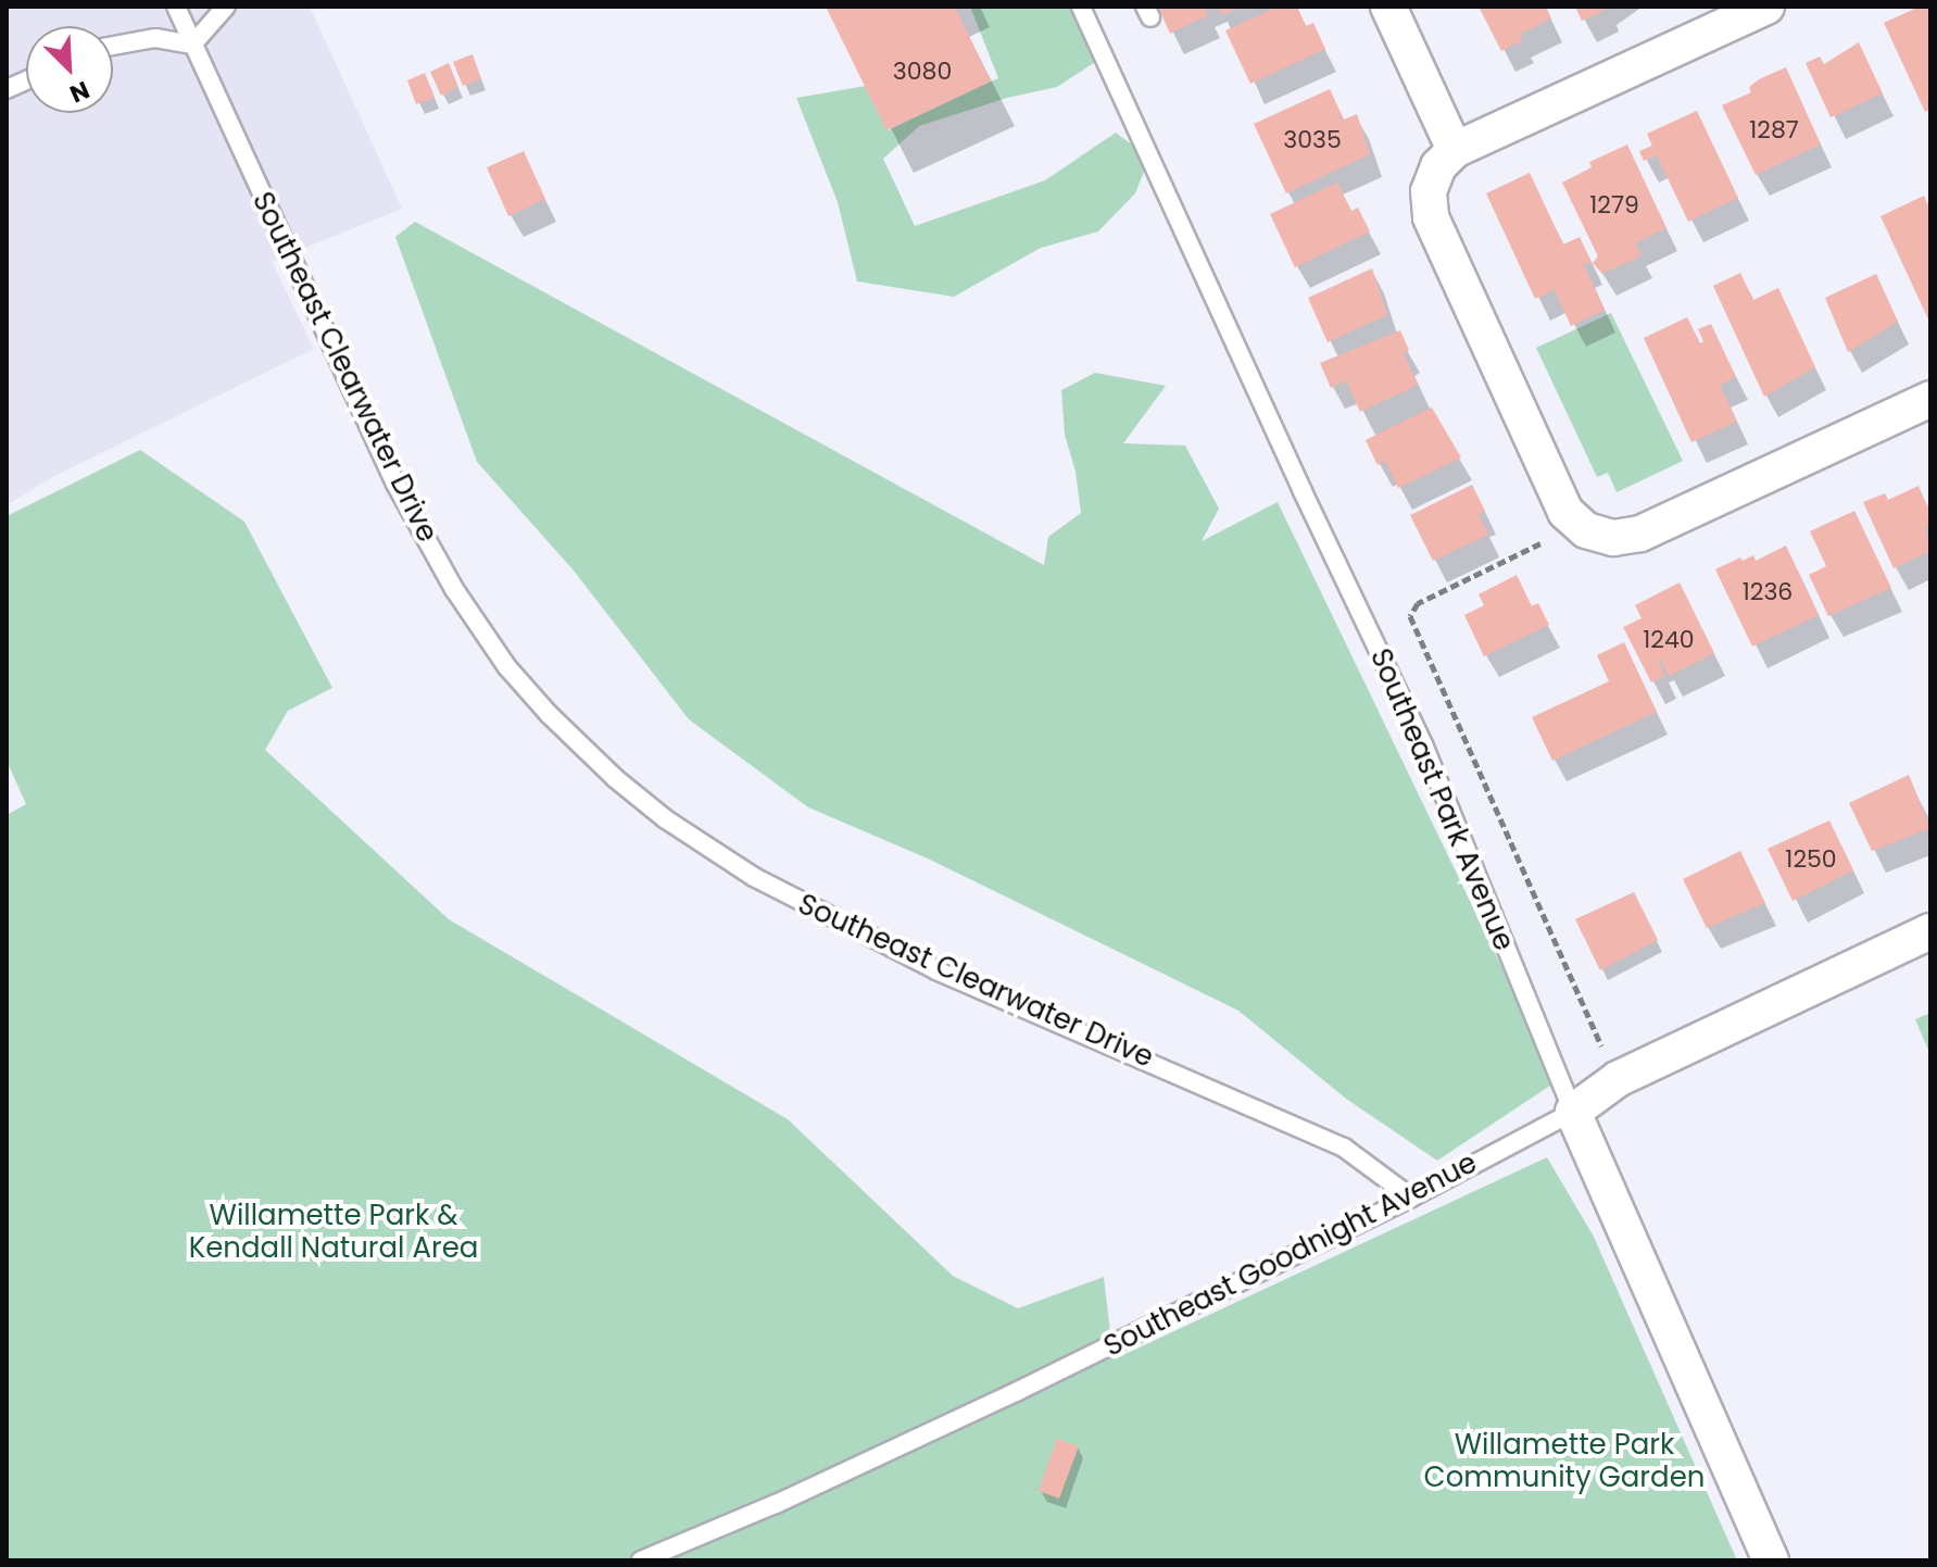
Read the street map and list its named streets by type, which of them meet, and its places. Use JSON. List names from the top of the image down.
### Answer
{
  "streets": {
    "street": ["Southeast Goodnight Avenue"],
    "lane": ["Southeast Clearwater Drive", "Southeast Park Avenue"]
  },
  "crossings": [
    ["Southeast Clearwater Drive", "Southeast Goodnight Avenue"],
    ["Southeast Park Avenue", "Southeast Goodnight Avenue"]
  ],
  "parks": ["Willamette Park & Kendall Natural Area", "Willamette Park Community Garden"],
  "house_numbers": [
    "3080",
    "1287",
    "3035",
    "1279",
    "1236",
    "1240",
    "1250"
  ],
  "north": "bottom right"
}
